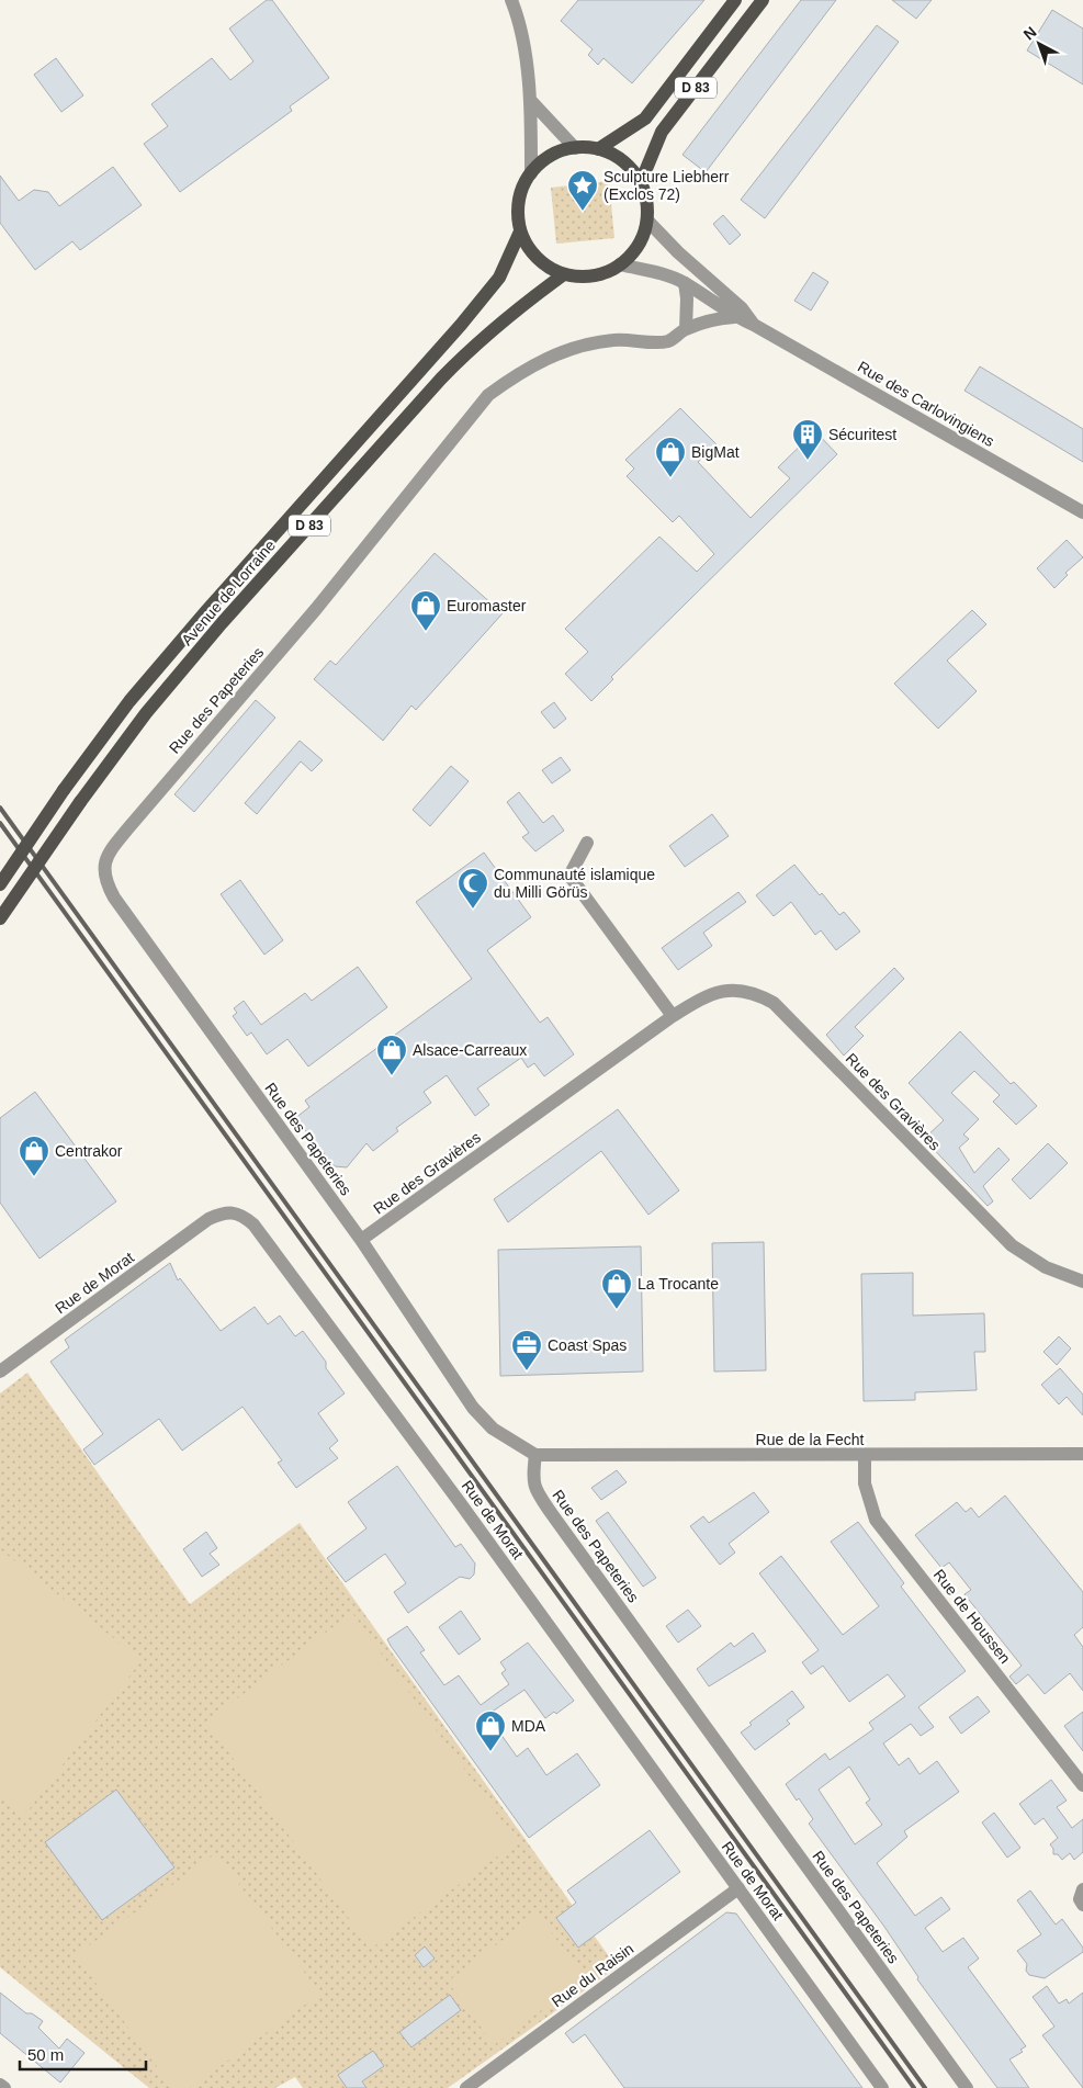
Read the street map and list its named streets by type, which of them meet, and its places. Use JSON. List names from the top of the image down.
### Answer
{
  "streets": {
    "main road": ["D 83", "Avenue de Lorraine"],
    "street": [
      "Rue des Carlovingiens",
      "Rue des Papeteries",
      "Rue des Gravières",
      "Rue de Morat",
      "Rue de la Fecht",
      "Rue de Houssen",
      "Rue du Raisin"
    ]
  },
  "crossings": [
    ["D 83", "Rue des Carlovingiens"],
    ["D 83", "Avenue de Lorraine"],
    ["Rue des Carlovingiens", "Avenue de Lorraine"],
    ["Rue des Carlovingiens", "Rue des Papeteries"],
    ["Rue des Papeteries", "Rue des Gravières"],
    ["Rue des Papeteries", "Rue de la Fecht"],
    ["Rue de Morat", "Rue du Raisin"],
    ["Rue de la Fecht", "Rue de Houssen"]
  ],
  "places": {
    "place": ["Sculpture Liebherr (Exclos 72)"],
    "building": ["Sécuritest"],
    "shop": [
      "BigMat",
      "Euromaster",
      "Alsace-Carreaux",
      "Centrakor",
      "La Trocante",
      "MDA"
    ],
    "mosque": ["Communauté islamique du Milli Görüs"],
    "office": ["Coast Spas"]
  },
  "scale_bar": "50 m",
  "north": "top left"
}
